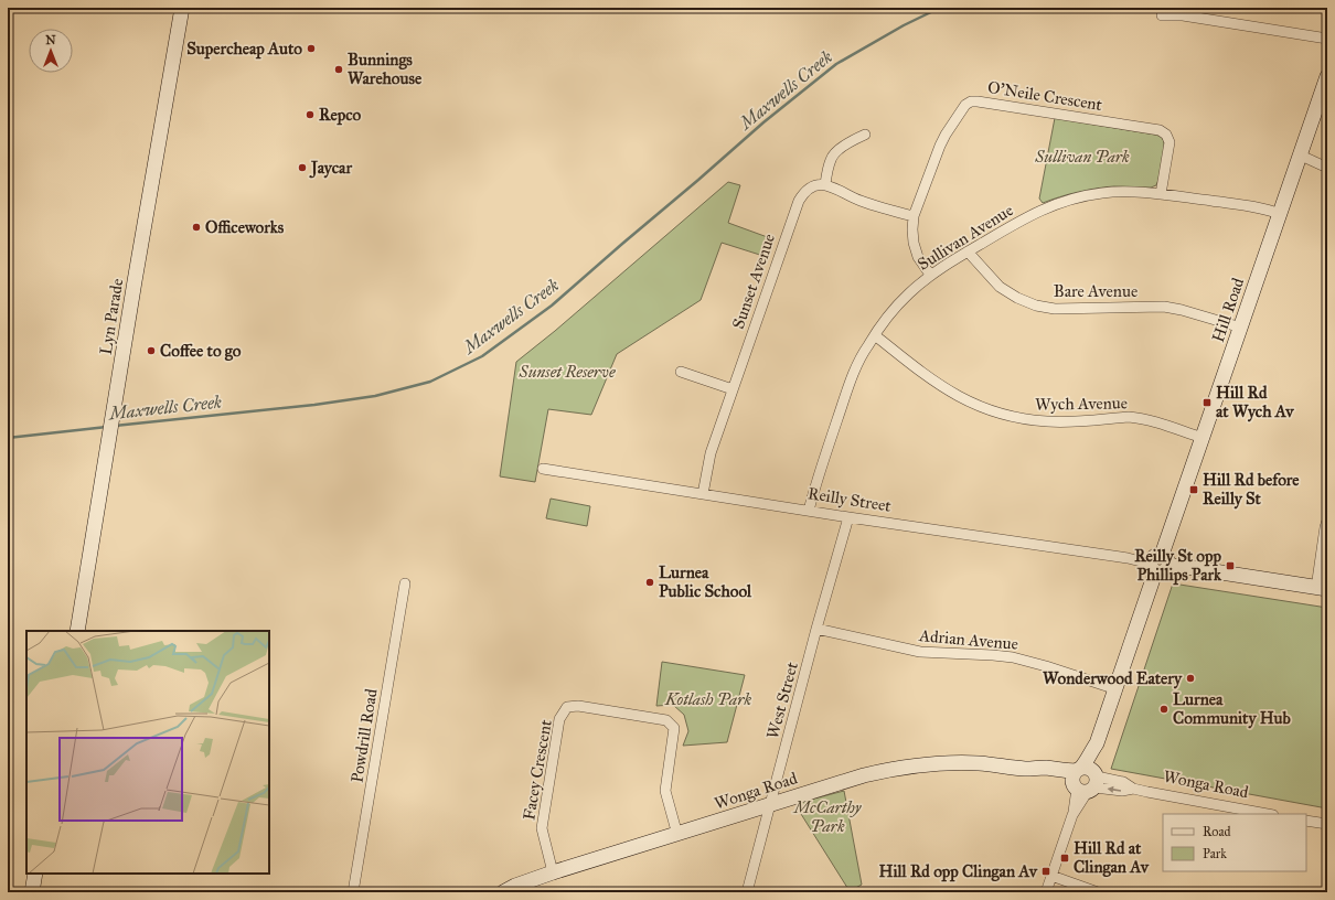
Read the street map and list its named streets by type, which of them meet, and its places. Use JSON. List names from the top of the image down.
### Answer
{
  "streets": {
    "street": [
      "O'Neile Crescent",
      "Sullivan Avenue",
      "Sunset Avenue",
      "Bare Avenue",
      "Hill Road",
      "Lyn Parade",
      "Wych Avenue",
      "Reilly Street",
      "Adrian Avenue",
      "West Street",
      "Powdrill Road",
      "Facey Crescent",
      "Wonga Road"
    ]
  },
  "crossings": [
    ["O'Neile Crescent", "Sullivan Avenue"],
    ["Sullivan Avenue", "Bare Avenue"],
    ["Sullivan Avenue", "Hill Road"],
    ["Sullivan Avenue", "Wych Avenue"],
    ["Sullivan Avenue", "Reilly Street"],
    ["Sunset Avenue", "Reilly Street"],
    ["Bare Avenue", "Hill Road"],
    ["Hill Road", "Wych Avenue"],
    ["Hill Road", "Reilly Street"],
    ["Hill Road", "Adrian Avenue"],
    ["Hill Road", "Wonga Road"],
    ["Reilly Street", "West Street"],
    ["Adrian Avenue", "West Street"],
    ["West Street", "Wonga Road"],
    ["Facey Crescent", "Wonga Road"]
  ],
  "water": ["Maxwells Creek"],
  "parks": [
    "Sullivan Park",
    "Sunset Reserve",
    "Kotlash Park",
    "McCarthy Park"
  ],
  "places": {
    "other": [
      "Supercheap Auto",
      "Bunnings Warehouse",
      "Repco",
      "Jaycar",
      "Officeworks",
      "Coffee to go",
      "Lurnea Public School",
      "Wonderwood Eatery",
      "Lurnea Community Hub"
    ],
    "transit": [
      "Hill Rd at Wych Av",
      "Hill Rd before Reilly St",
      "Reilly St opp Phillips Park",
      "Hill Rd at Clingan Av",
      "Hill Rd opp Clingan Av"
    ]
  },
  "legend": ["Road", "Park"],
  "north": "top"
}
